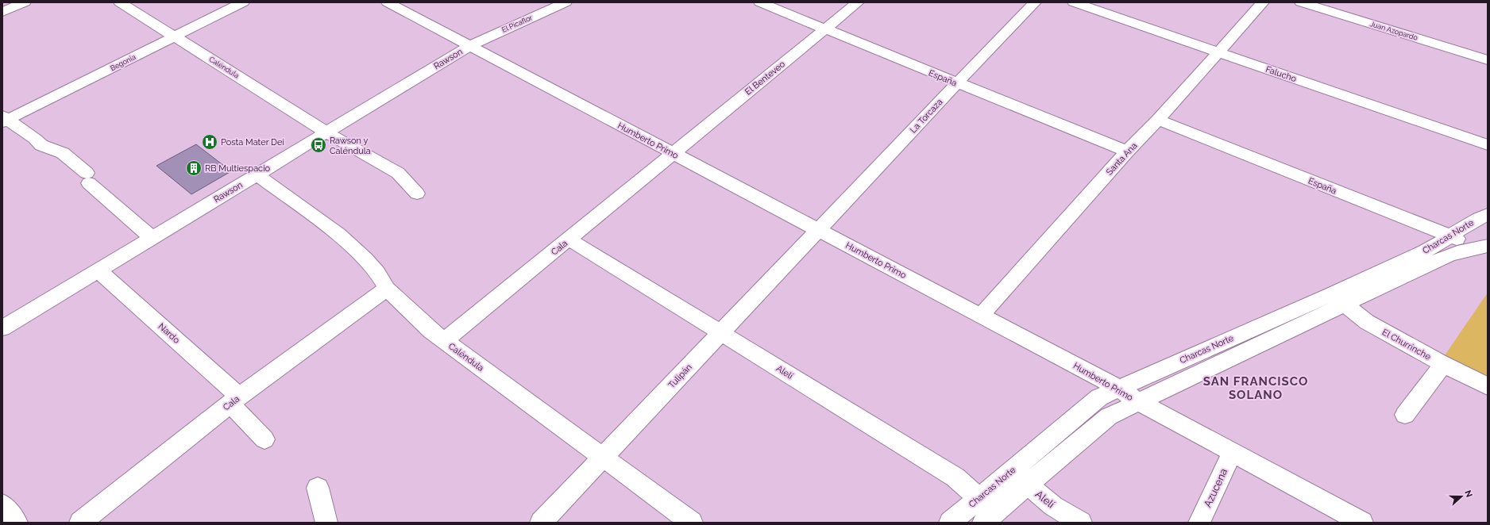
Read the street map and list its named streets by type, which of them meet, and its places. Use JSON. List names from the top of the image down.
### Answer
{
  "streets": {
    "street": [
      "El Picaflor",
      "Juan Azopardo",
      "Rawson",
      "Begonia",
      "Caléndula",
      "Falucho",
      "El Benteveo",
      "España",
      "La Torcaza",
      "Humberto Primo",
      "Santa Ana",
      "Charcas Norte",
      "Cala",
      "Nardo",
      "El Churrinche",
      "Alelí",
      "Tulipán",
      "Azucena"
    ]
  },
  "crossings": [
    ["El Picaflor", "Rawson"],
    ["El Picaflor", "Humberto Primo"],
    ["Rawson", "Caléndula"],
    ["Rawson", "Humberto Primo"],
    ["Rawson", "Nardo"],
    ["Begonia", "Caléndula"],
    ["Caléndula", "Cala"],
    ["Caléndula", "Tulipán"],
    ["Falucho", "Santa Ana"],
    ["El Benteveo", "España"],
    ["El Benteveo", "Humberto Primo"],
    ["El Benteveo", "Cala"],
    ["España", "La Torcaza"],
    ["España", "Santa Ana"],
    ["España", "Charcas Norte"],
    ["La Torcaza", "Humberto Primo"],
    ["La Torcaza", "Tulipán"],
    ["Humberto Primo", "Santa Ana"],
    ["Humberto Primo", "Charcas Norte"],
    ["Humberto Primo", "Cala"],
    ["Humberto Primo", "Tulipán"],
    ["Humberto Primo", "Azucena"],
    ["Charcas Norte", "El Churrinche"],
    ["Charcas Norte", "Alelí"],
    ["Cala", "Nardo"],
    ["Cala", "Alelí"],
    ["Alelí", "Tulipán"]
  ],
  "districts": ["SAN FRANCISCO SOLANO"],
  "places": {
    "hospital": ["Posta Mater Dei"],
    "bus stop": ["Rawson y Caléndula"],
    "building": ["RB Multiespacio"]
  },
  "north": "right"
}
